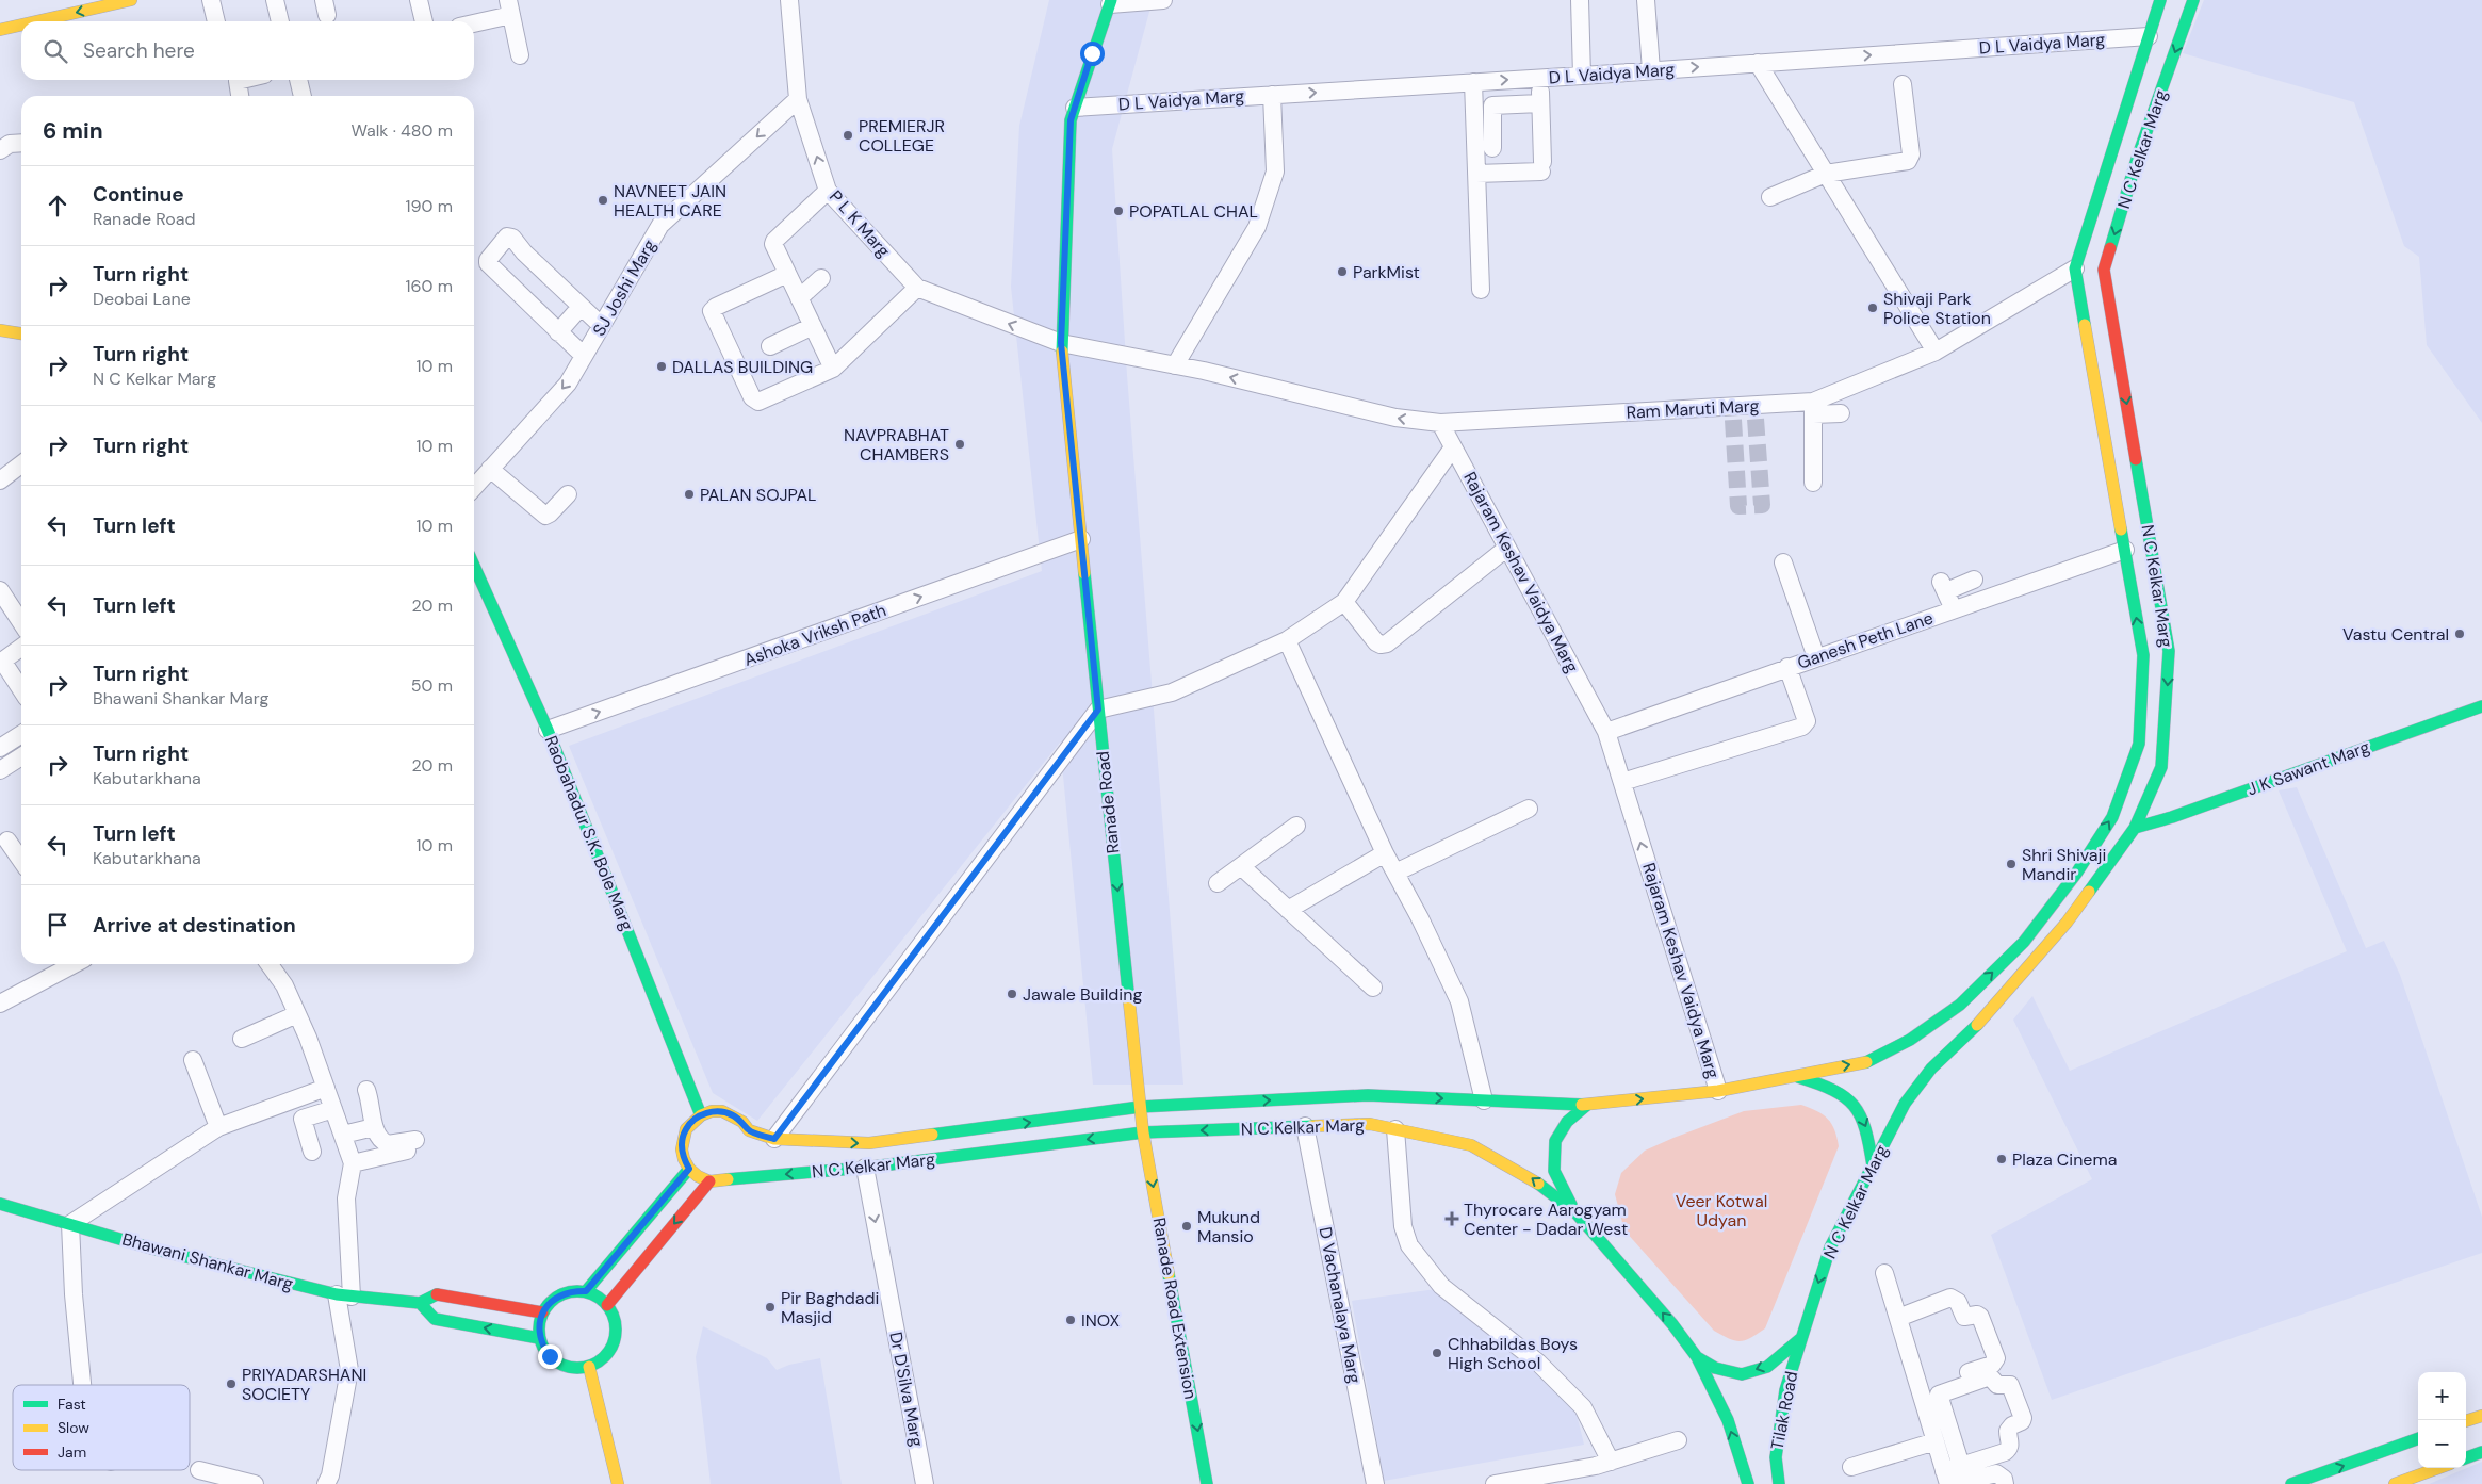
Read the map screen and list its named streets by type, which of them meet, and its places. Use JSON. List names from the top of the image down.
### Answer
{
  "streets": {
    "main road": [
      "N C Kelkar Marg",
      "J K Sawant Marg",
      "Ranade Road",
      "Raobahadur S.K. Bole Marg",
      "Bhawani Shankar Marg",
      "Ranade Road Extension",
      "Tilak Road"
    ],
    "street": [
      "D L Vaidya Marg",
      "P L K Marg",
      "SJ Joshi Marg",
      "Ram Maruti Marg",
      "Rajaram Keshav Vaidya Marg",
      "Ashoka Vriksh Path",
      "Ganesh Peth Lane",
      "D Vachanalaya Marg",
      "Dr D'Silva Marg"
    ]
  },
  "crossings": [
    ["D L Vaidya Marg", "N C Kelkar Marg"],
    ["D L Vaidya Marg", "Ranade Road"],
    ["N C Kelkar Marg", "Ram Maruti Marg"],
    ["N C Kelkar Marg", "Rajaram Keshav Vaidya Marg"],
    ["N C Kelkar Marg", "Ganesh Peth Lane"],
    ["N C Kelkar Marg", "J K Sawant Marg"],
    ["N C Kelkar Marg", "Ranade Road"],
    ["N C Kelkar Marg", "Raobahadur S.K. Bole Marg"],
    ["N C Kelkar Marg", "D Vachanalaya Marg"],
    ["N C Kelkar Marg", "Ranade Road Extension"],
    ["N C Kelkar Marg", "Dr D'Silva Marg"],
    ["N C Kelkar Marg", "Tilak Road"],
    ["P L K Marg", "SJ Joshi Marg"],
    ["P L K Marg", "Ranade Road"],
    ["Ram Maruti Marg", "Rajaram Keshav Vaidya Marg"],
    ["Rajaram Keshav Vaidya Marg", "Ganesh Peth Lane"],
    ["Ashoka Vriksh Path", "Ranade Road"],
    ["Ashoka Vriksh Path", "Raobahadur S.K. Bole Marg"],
    ["Ranade Road", "Ranade Road Extension"]
  ],
  "one_way": [
    "D L Vaidya Marg",
    "P L K Marg",
    "SJ Joshi Marg",
    "Rajaram Keshav Vaidya Marg",
    "Ashoka Vriksh Path",
    "Ranade Road",
    "Ranade Road Extension",
    "Dr D'Silva Marg"
  ],
  "parks": ["Veer Kotwal Udyan"],
  "places": {
    "other": [
      "PREMIERJR COLLEGE",
      "NAVNEET JAIN HEALTH CARE",
      "POPATLAL CHAL",
      "ParkMist",
      "Shivaji Park Police Station",
      "DALLAS BUILDING",
      "NAVPRABHAT CHAMBERS",
      "PALAN SOJPAL",
      "Vastu Central",
      "Shri Shivaji Mandir",
      "Jawale Building",
      "Plaza Cinema",
      "Mukund Mansio",
      "Pir Baghdadi Masjid",
      "INOX",
      "Chhabildas Boys High School",
      "PRIYADARSHANI SOCIETY"
    ],
    "health": ["Thyrocare Aarogyam Center - Dadar West"]
  },
  "legend": ["Fast", "Slow", "Jam"],
  "page": {
    "search": "Search here",
    "heading": ["6 min", "Walk · 480 m"],
    "list": [
      ["Continue", "Ranade Road", "190 m"],
      ["Turn right", "Deobai Lane", "160 m"],
      ["Turn right", "N C Kelkar Marg", "10 m"],
      ["Turn right", "10 m"],
      ["Turn left", "10 m"],
      ["Turn left", "20 m"],
      ["Turn right", "Bhawani Shankar Marg", "50 m"],
      ["Turn right", "Kabutarkhana", "20 m"],
      ["Turn left", "Kabutarkhana", "10 m"],
      "Arrive at destination"
    ],
    "map_buttons": ["+", "−"]
  }
}
